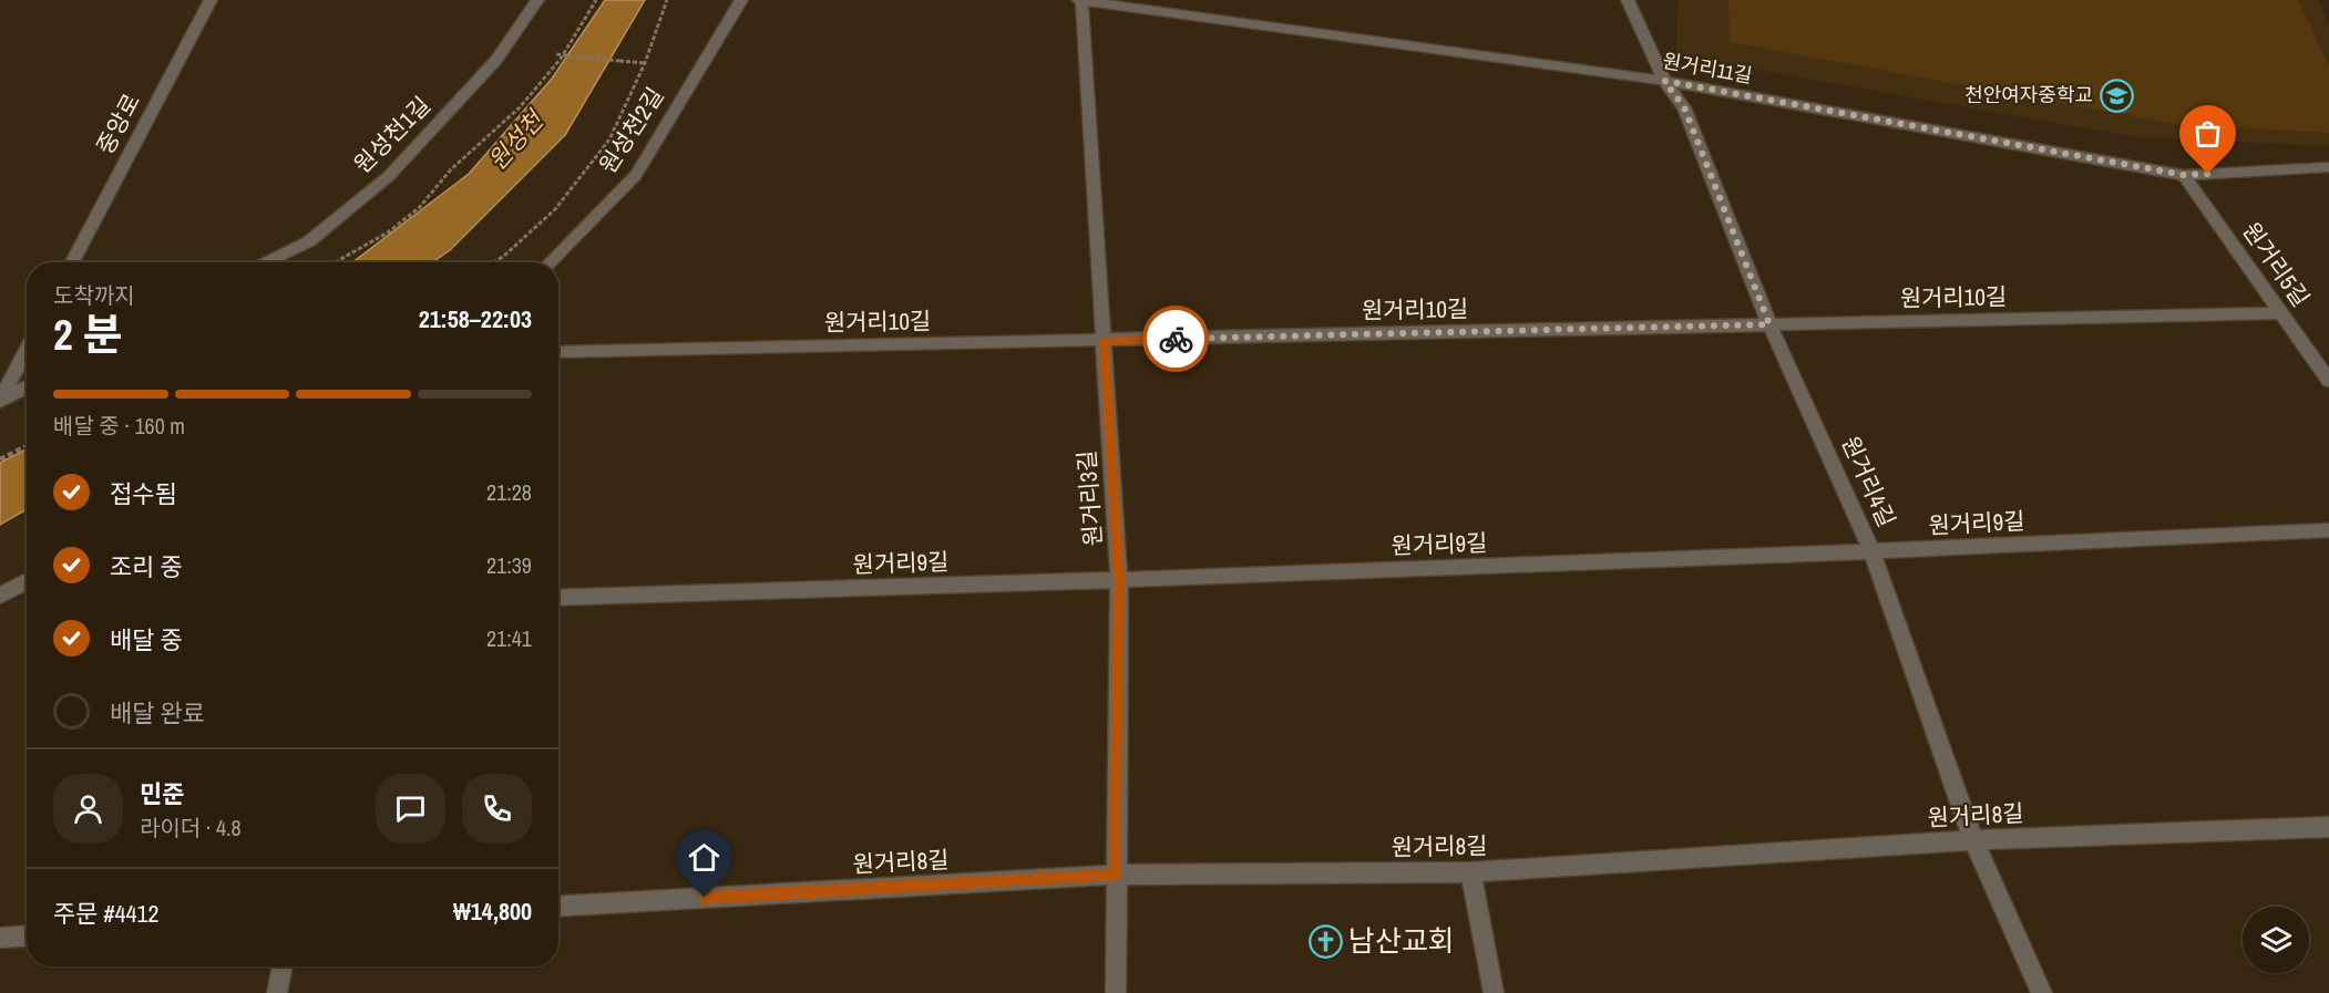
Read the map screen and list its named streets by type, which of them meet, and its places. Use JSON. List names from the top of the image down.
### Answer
{
  "streets": {
    "street": [
      "원거리11길",
      "중앙로",
      "원성천2길",
      "원성천1길",
      "원거리5길",
      "원거리10길",
      "원거리4길",
      "원거리3길",
      "원거리9길",
      "원거리8길"
    ]
  },
  "crossings": [
    ["원거리11길", "원거리5길"],
    ["원거리11길", "원거리4길"],
    ["원거리11길", "원거리3길"],
    ["원거리5길", "원거리10길"],
    ["원거리10길", "원거리4길"],
    ["원거리10길", "원거리3길"],
    ["원거리4길", "원거리9길"],
    ["원거리4길", "원거리8길"],
    ["원거리3길", "원거리9길"],
    ["원거리3길", "원거리8길"]
  ],
  "water": ["원성천"],
  "places": {
    "school or university": ["천안여자중학교"],
    "church": ["남산교회"]
  },
  "page": {
    "heading": ["2 분", "도착까지", "21:58–22:03"],
    "panel": [
      "민준",
      "라이더 · 4.8",
      "주문 #4412",
      "₩14,800"
    ],
    "bar": "배달 중 · 160 m",
    "list": [
      ["접수됨", "21:28"],
      ["조리 중", "21:39"],
      ["배달 중", "21:41"],
      "배달 완료"
    ]
  }
}
